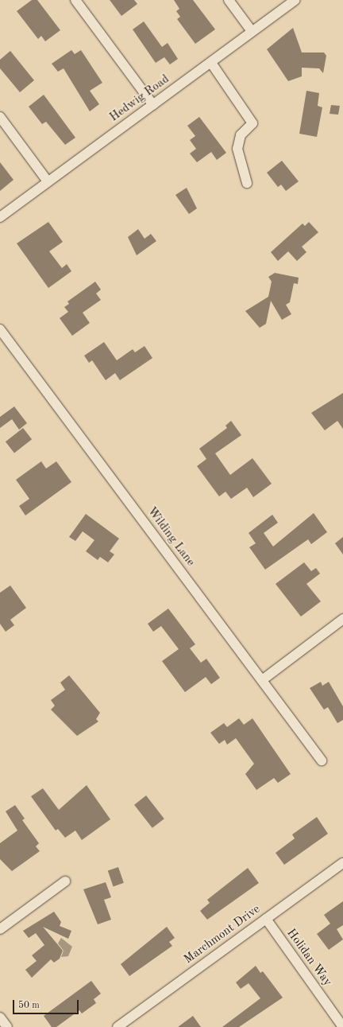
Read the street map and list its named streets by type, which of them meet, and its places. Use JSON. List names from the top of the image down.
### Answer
{
  "streets": {
    "street": [
      "Hedwig Road",
      "Wilding Lane",
      "Marchmont Drive",
      "Holidan Way"
    ]
  },
  "crossings": [
    ["Marchmont Drive", "Holidan Way"]
  ],
  "scale_bar": "50 m"
}
